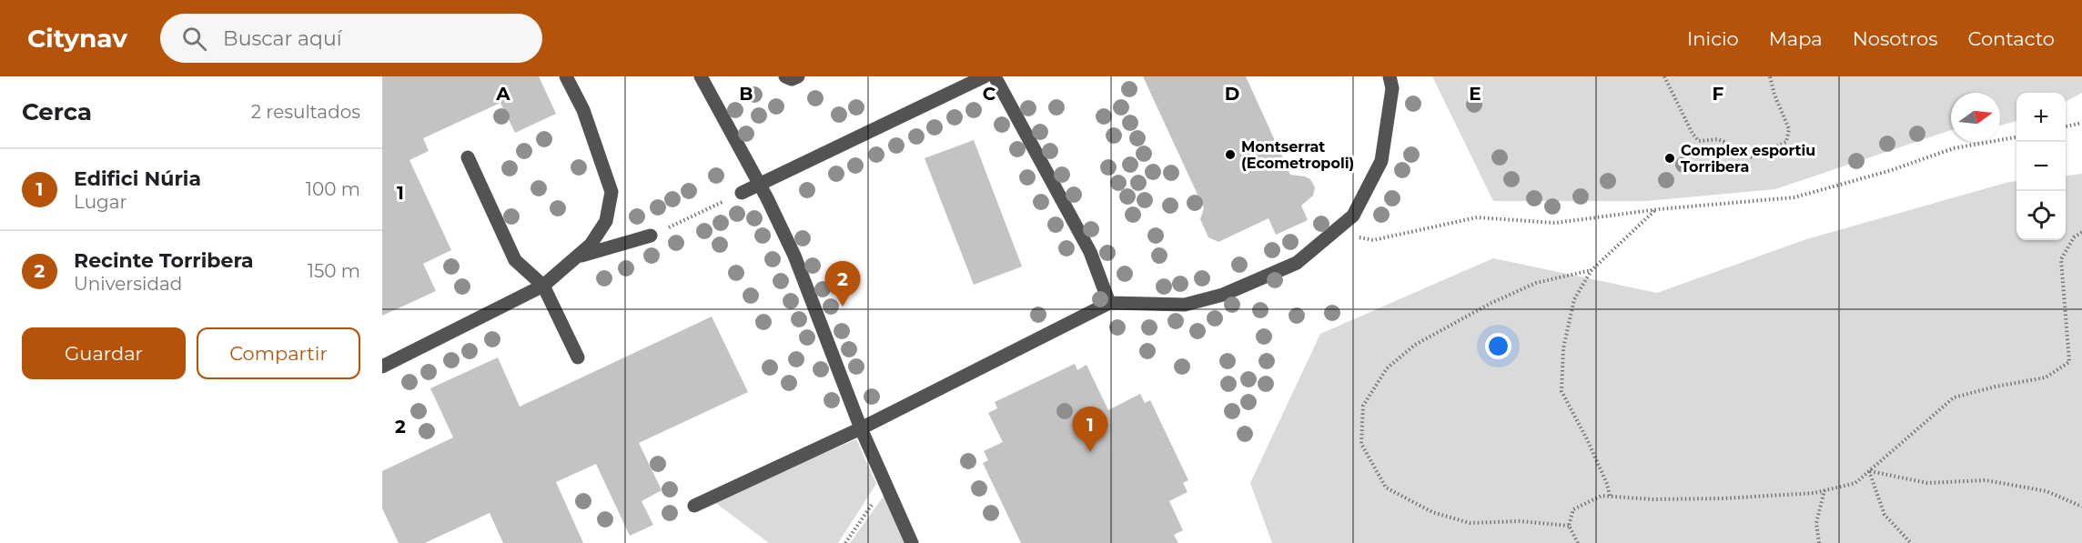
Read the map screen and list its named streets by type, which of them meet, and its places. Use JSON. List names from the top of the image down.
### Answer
{
  "places": ["Montserrat (Ecometropoli)", "Complex esportiu Torribera"],
  "north": "right",
  "page": {
    "header": "Citynav",
    "search": "Buscar aquí",
    "nav": [
      "Inicio",
      "Mapa",
      "Nosotros",
      "Contacto"
    ],
    "heading": ["Cerca", "2 resultados"],
    "map_buttons": ["+", "−"],
    "list": [
      {
        "mark": "1",
        "name": "Edifici Núria",
        "note": "Lugar",
        "value": "100 m"
      },
      {
        "mark": "2",
        "name": "Recinte Torribera",
        "note": "Universidad",
        "value": "150 m"
      }
    ],
    "pins": ["2", "1"],
    "buttons": ["Guardar", "Compartir"]
  },
  "grid": {
    "columns": [
      "A",
      "B",
      "C",
      "D",
      "E",
      "F"
    ],
    "rows": ["1", "2"]
  }
}
